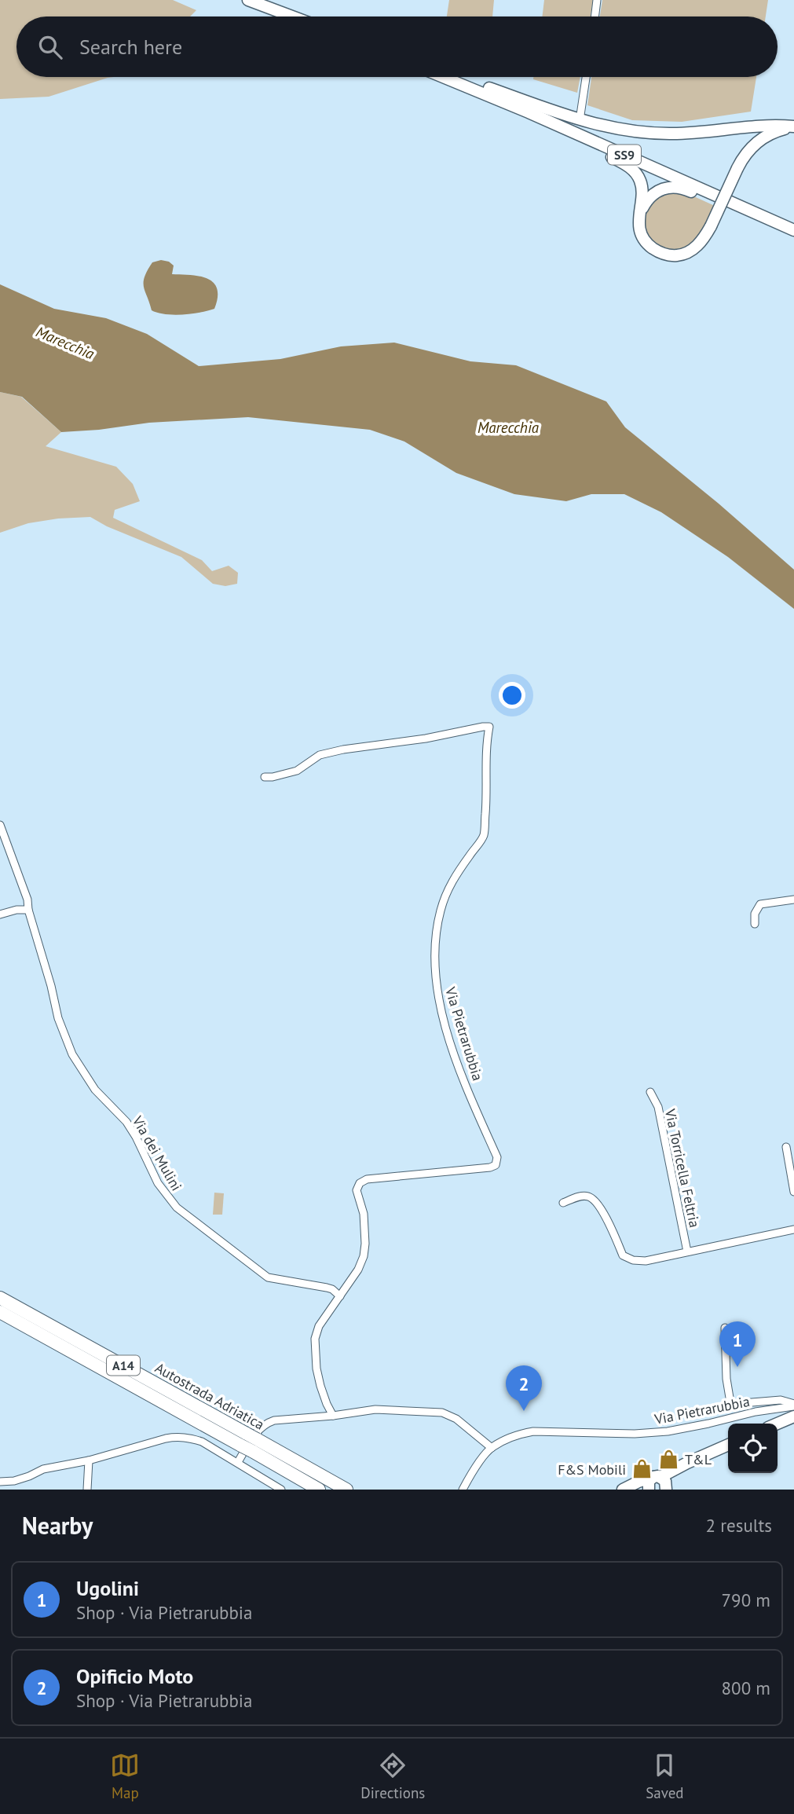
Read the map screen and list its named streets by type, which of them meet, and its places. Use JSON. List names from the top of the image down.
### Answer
{
  "streets": {
    "highway": ["A14", "Autostrada Adriatica"],
    "main road": ["SS9"],
    "street": ["Via Pietrarubbia", "Via dei Mulini", "Via Torricella Feltria"]
  },
  "crossings": [
    ["Via Pietrarubbia", "Via dei Mulini"]
  ],
  "water": ["Marecchia"],
  "places": {
    "shop": ["T&L", "F&S Mobili"]
  },
  "page": {
    "search": "Search here",
    "pins": ["1", "2"],
    "heading": ["Nearby", "2 results"],
    "list": [
      {
        "mark": "1",
        "name": "Ugolini",
        "note": "Shop · Via Pietrarubbia",
        "value": "790 m"
      },
      {
        "mark": "2",
        "name": "Opificio Moto",
        "note": "Shop · Via Pietrarubbia",
        "value": "800 m"
      }
    ],
    "nav": ["Map", "Directions", "Saved"]
  }
}
